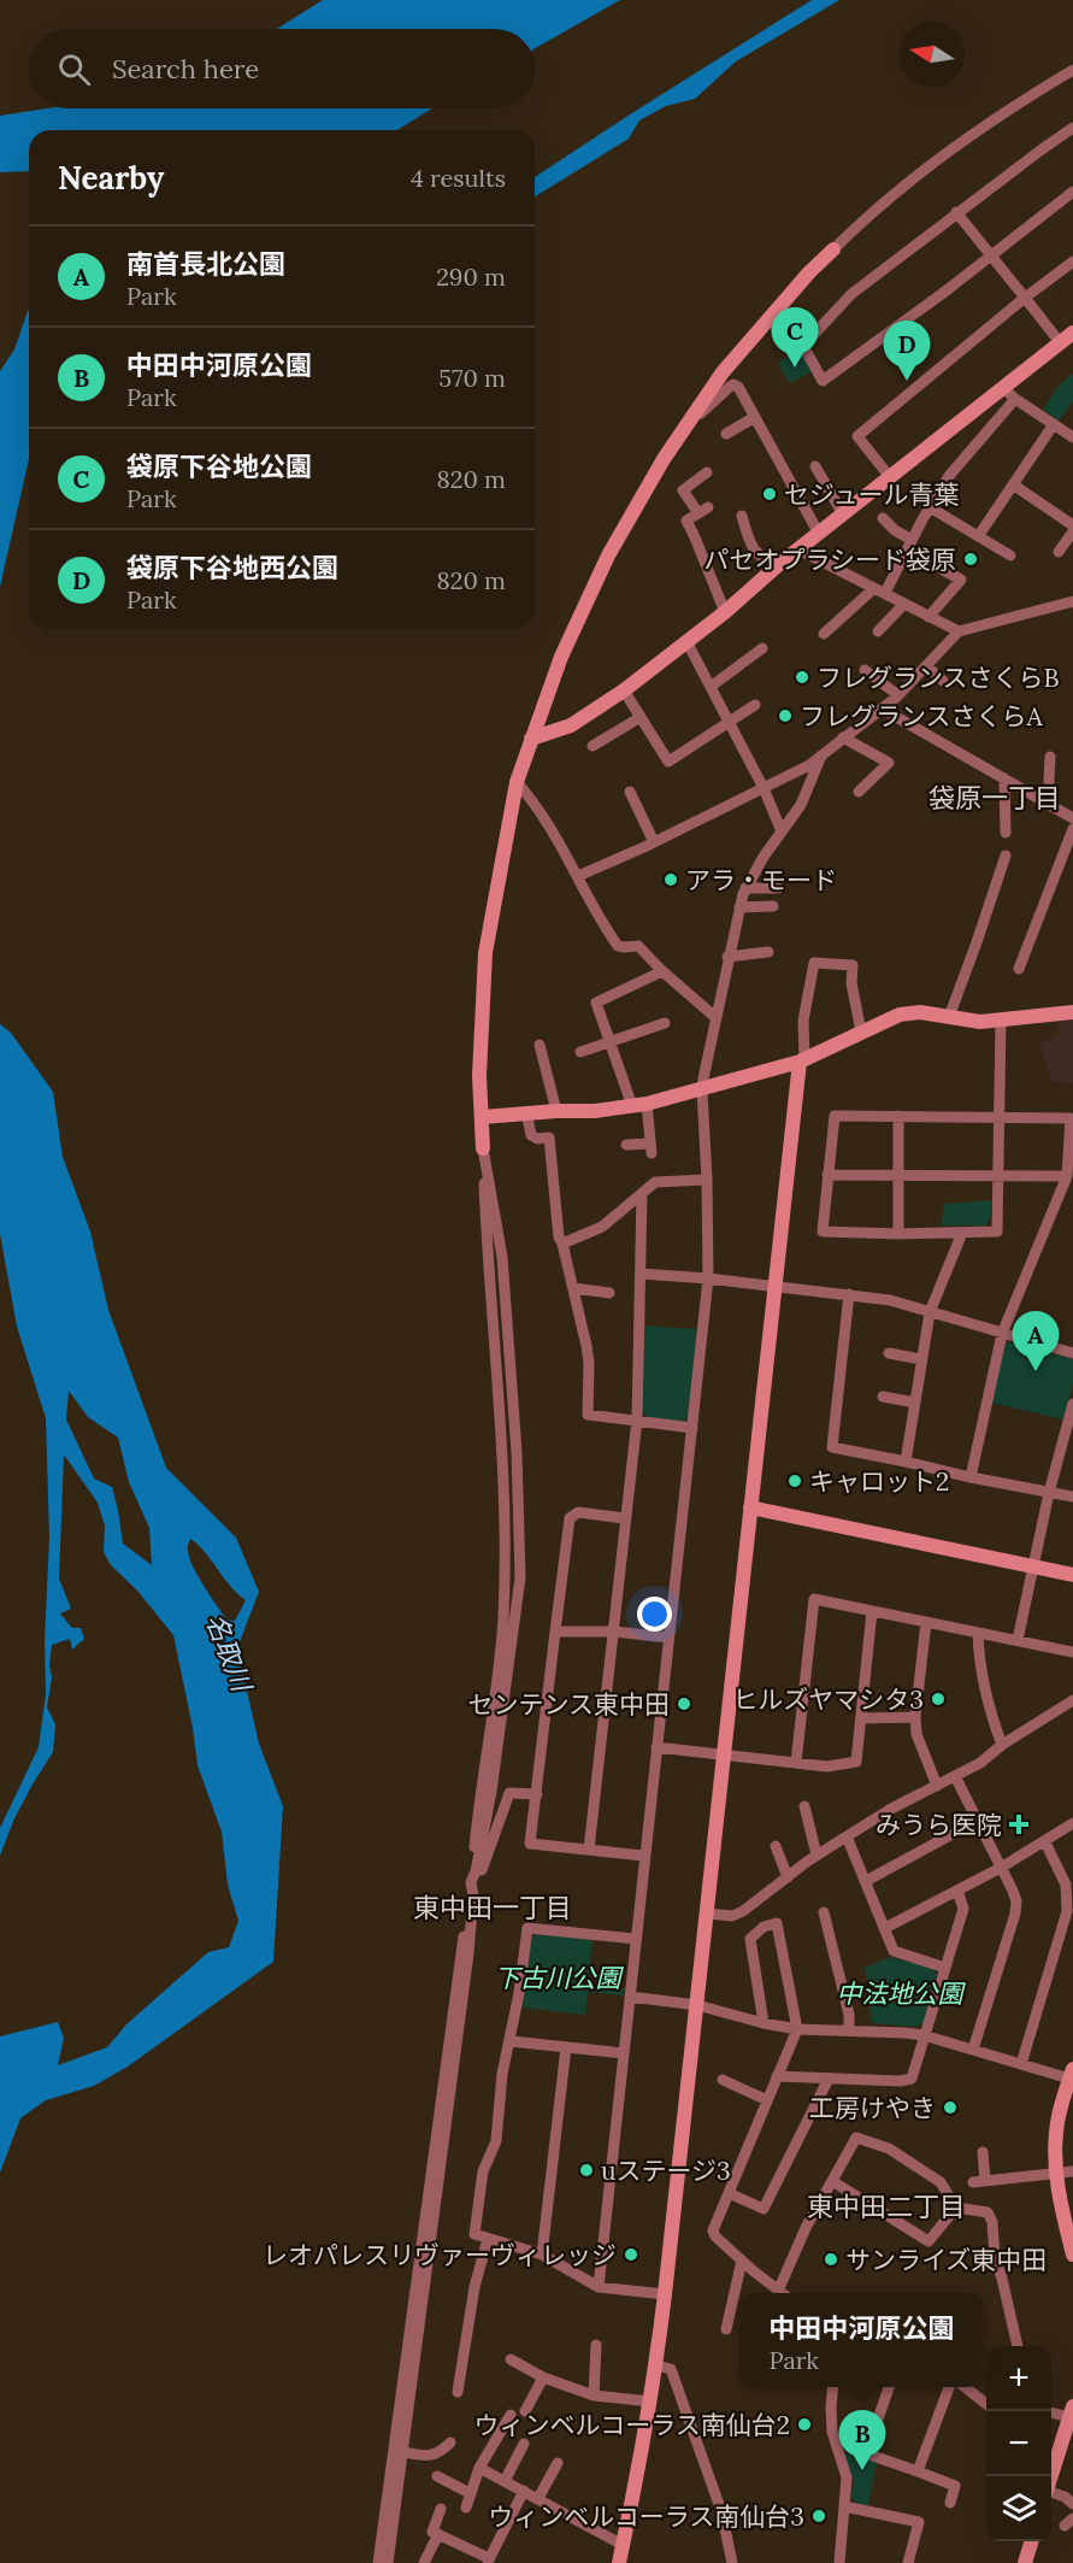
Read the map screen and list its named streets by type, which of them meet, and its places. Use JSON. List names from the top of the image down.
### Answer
{
  "districts": ["袋原一丁目", "東中田一丁目", "東中田二丁目"],
  "water": ["名取川"],
  "parks": ["下古川公園", "中法地公園"],
  "places": {
    "other": [
      "セジュール青葉",
      "パセオプラシード袋原",
      "フレグランスさくらB",
      "フレグランスさくらA",
      "アラ・モード",
      "キャロット2",
      "ヒルズヤマシタ3",
      "センテンス東中田",
      "工房けやき",
      "uステージ3",
      "レオパレスリヴァーヴィレッジ",
      "サンライズ東中田",
      "ウィンベルコーラス南仙台2",
      "ウィンベルコーラス南仙台3"
    ],
    "health": ["みうら医院"]
  },
  "north": "left",
  "page": {
    "search": "Search here",
    "heading": ["Nearby", "4 results"],
    "list": [
      {
        "mark": "A",
        "name": "南首長北公園",
        "note": "Park",
        "value": "290 m"
      },
      {
        "mark": "B",
        "name": "中田中河原公園",
        "note": "Park",
        "value": "570 m"
      },
      {
        "mark": "C",
        "name": "袋原下谷地公園",
        "note": "Park",
        "value": "820 m"
      },
      {
        "mark": "D",
        "name": "袋原下谷地西公園",
        "note": "Park",
        "value": "820 m"
      }
    ],
    "pins": [
      "C",
      "D",
      "A",
      "B"
    ],
    "popup": ["中田中河原公園", "Park"],
    "map_buttons": ["+", "−"]
  }
}
